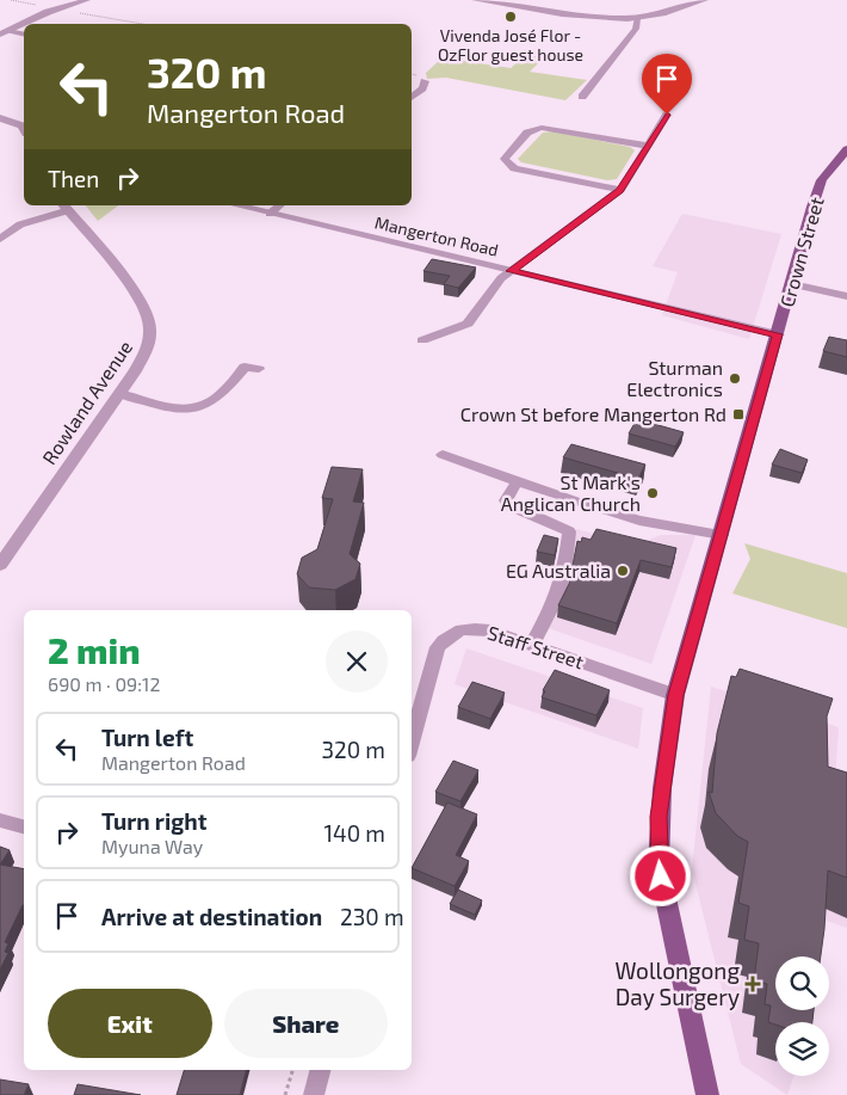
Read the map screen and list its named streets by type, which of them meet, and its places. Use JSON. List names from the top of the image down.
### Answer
{
  "streets": {
    "main road": ["Crown Street"],
    "street": ["Mangerton Road", "Rowland Avenue", "Staff Street"]
  },
  "crossings": [
    ["Mangerton Road", "Crown Street"],
    ["Crown Street", "Staff Street"]
  ],
  "places": {
    "other": [
      "Vivenda José Flor - OzFlor guest house",
      "Sturman Electronics",
      "St Mark's Anglican Church",
      "EG Australia"
    ],
    "transit": ["Crown St before Mangerton Rd"],
    "health": ["Wollongong Day Surgery"]
  },
  "page": {
    "turn": ["320 m", "Mangerton Road"],
    "then": "Then",
    "heading": ["2 min", "690 m · 09:12"],
    "list": [
      {
        "name": "Turn left",
        "note": "Mangerton Road",
        "value": "320 m"
      },
      {
        "name": "Turn right",
        "note": "Myuna Way",
        "value": "140 m"
      },
      {
        "name": "Arrive at destination",
        "value": "230 m"
      }
    ],
    "buttons": ["Exit", "Share"]
  }
}
